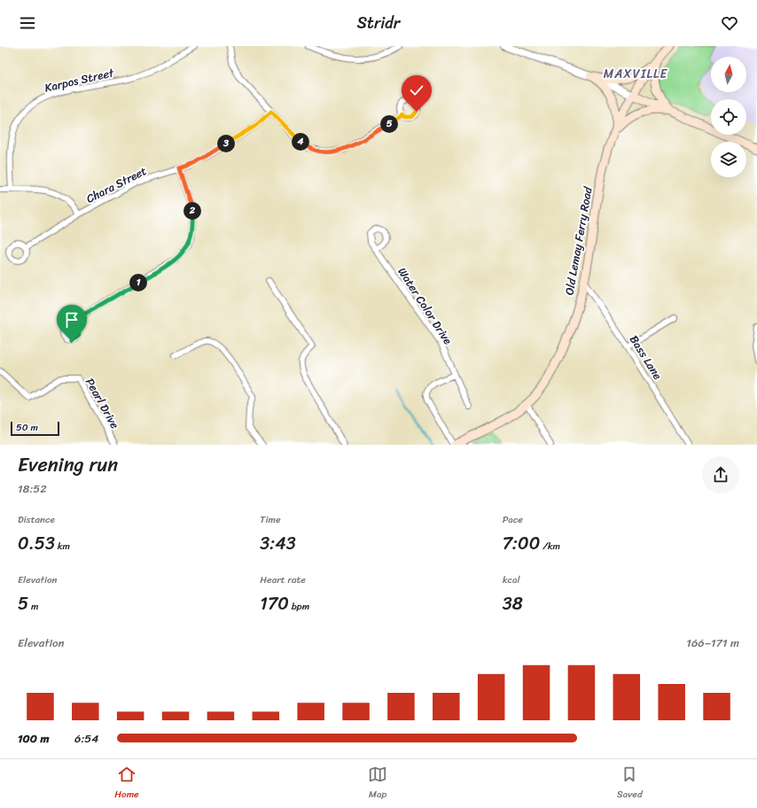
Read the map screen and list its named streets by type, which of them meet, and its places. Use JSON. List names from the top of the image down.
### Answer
{
  "streets": {
    "main road": ["Old Lemay Ferry Road"],
    "street": [
      "Karpos Street",
      "Chara Street",
      "Water Color Drive",
      "Bass Lane",
      "Pearl Drive"
    ]
  },
  "crossings": [
    ["Old Lemay Ferry Road", "Bass Lane"]
  ],
  "districts": ["MAXVILLE"],
  "scale_bar": "50 m",
  "north": "top",
  "page": {
    "header": "Stridr",
    "pins": [
      "5",
      "4",
      "3",
      "2",
      "1"
    ],
    "scale": "50 m",
    "heading": ["Evening run", "18:52"],
    "stats": [
      ["Distance", "0.53 km"],
      ["Time", "3:43"],
      ["Pace", "7:00 /km"],
      ["Elevation", "5 m"],
      ["Heart rate", "170 bpm"],
      ["kcal", "38"]
    ],
    "chart": ["Elevation", "166–171 m"],
    "list": [
      {
        "name": "100 m",
        "note": "6:54"
      }
    ],
    "tabs": ["Home", "Map", "Saved"]
  }
}
